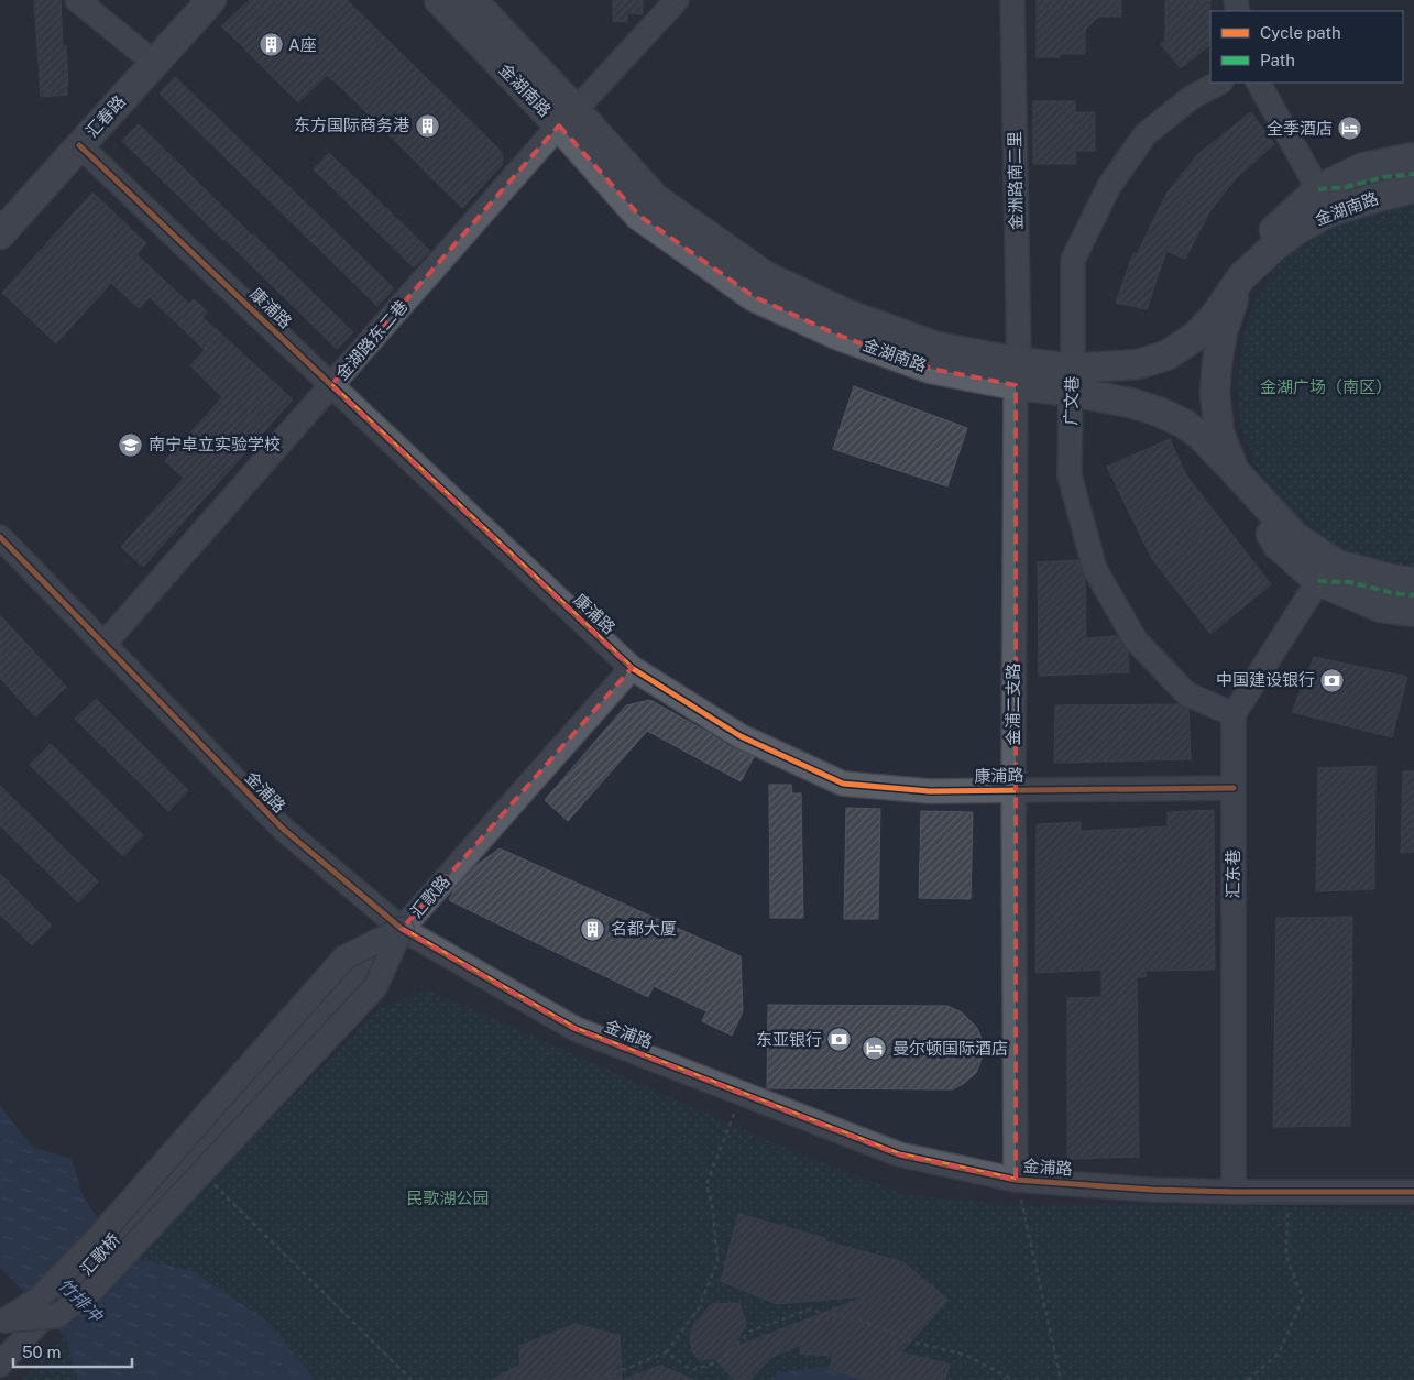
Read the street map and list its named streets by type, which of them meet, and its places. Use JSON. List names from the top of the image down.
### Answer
{
  "streets": {
    "main road": ["金湖南路", "汇春路"],
    "street": [
      "金洲路南二里",
      "康浦路",
      "金湖路东二巷",
      "广文巷",
      "金浦二支路",
      "金浦路",
      "汇东巷",
      "汇歌路",
      "汇歌桥"
    ]
  },
  "crossings": [
    ["金湖南路", "金洲路南二里"],
    ["金湖南路", "金湖路东二巷"],
    ["金湖南路", "广文巷"],
    ["金湖南路", "金浦二支路"],
    ["汇春路", "康浦路"],
    ["金洲路南二里", "金浦二支路"],
    ["康浦路", "金湖路东二巷"],
    ["康浦路", "金浦二支路"],
    ["康浦路", "汇东巷"],
    ["康浦路", "汇歌路"],
    ["金湖路东二巷", "金浦路"],
    ["广文巷", "汇东巷"],
    ["金浦二支路", "金浦路"],
    ["金浦路", "汇东巷"],
    ["金浦路", "汇歌路"],
    ["汇歌路", "汇歌桥"]
  ],
  "water": ["竹排冲"],
  "parks": ["金湖广场（南区）", "民歌湖公园"],
  "places": {
    "building": ["A座", "东方国际商务港", "名都大厦"],
    "hotel": ["全季酒店", "曼尔顿国际酒店"],
    "school or university": ["南宁卓立实验学校"],
    "bank": ["中国建设银行", "东亚银行"]
  },
  "legend": ["Cycle path", "Path"],
  "scale_bar": "50 m"
}
